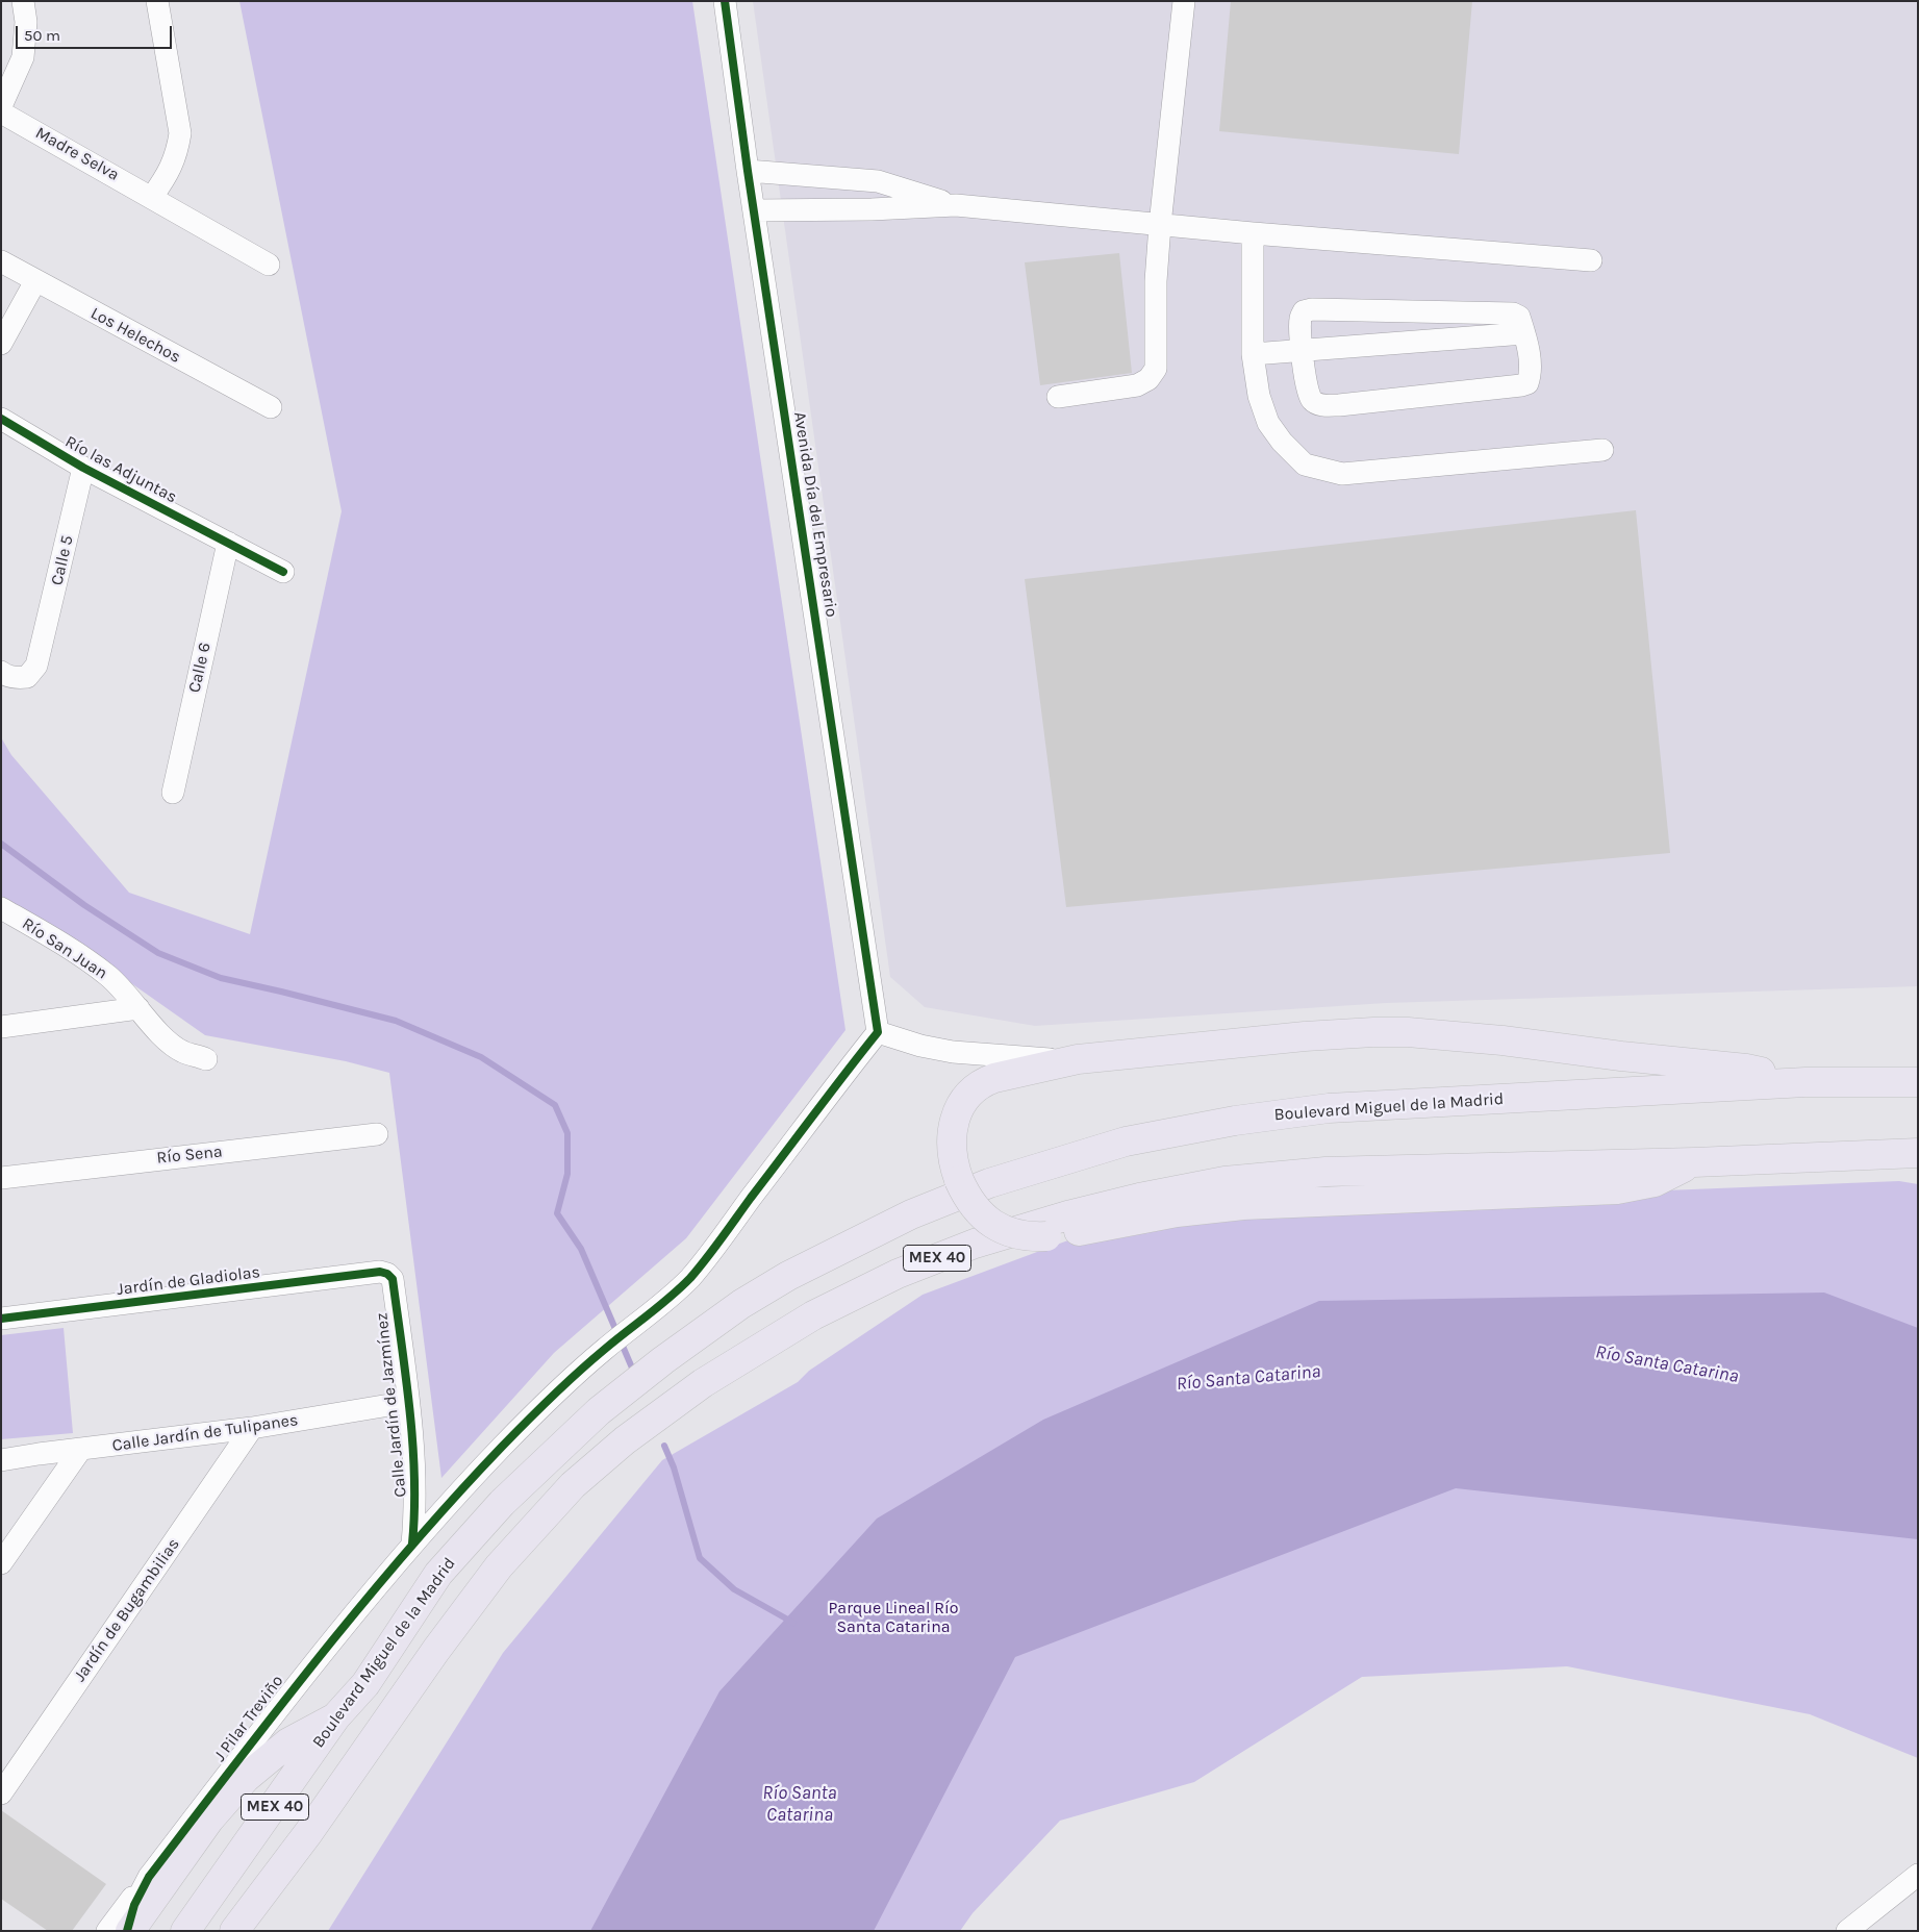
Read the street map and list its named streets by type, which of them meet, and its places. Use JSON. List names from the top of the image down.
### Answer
{
  "streets": {
    "highway": ["Boulevard Miguel de la Madrid", "MEX 40"],
    "street": [
      "Madre Selva",
      "Los Helechos",
      "Río las Adjuntas",
      "Avenida Día del Empresario",
      "Calle 5",
      "Calle 6",
      "Río San Juan",
      "Río Sena",
      "Jardín de Gladiolas",
      "Calle Jardín de Jazmínez",
      "Calle Jardín de Tulipanes",
      "Jardín de Bugambilias",
      "J Pilar Treviño"
    ]
  },
  "crossings": [
    ["Río las Adjuntas", "Calle 5"],
    ["Río las Adjuntas", "Calle 6"],
    ["Jardín de Gladiolas", "Calle Jardín de Jazmínez"],
    ["Calle Jardín de Jazmínez", "Calle Jardín de Tulipanes"],
    ["Calle Jardín de Jazmínez", "J Pilar Treviño"],
    ["Calle Jardín de Tulipanes", "Jardín de Bugambilias"]
  ],
  "water": ["Río Santa Catarina"],
  "parks": ["Parque Lineal Río Santa Catarina"],
  "scale_bar": "50 m"
}
